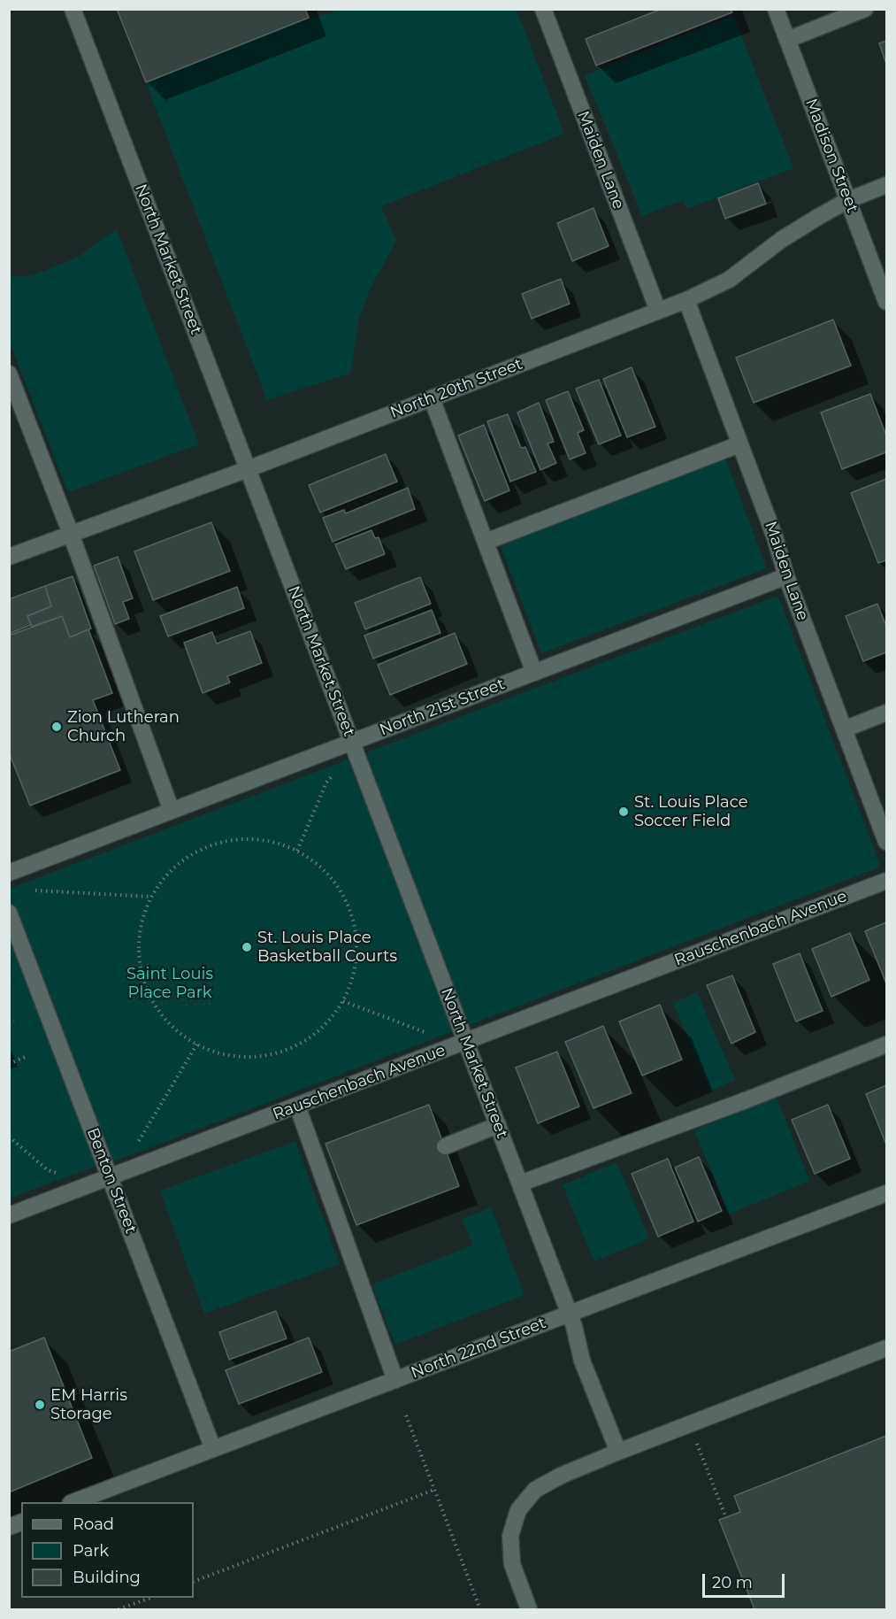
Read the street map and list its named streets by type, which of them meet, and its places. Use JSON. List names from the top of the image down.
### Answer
{
  "streets": {
    "street": [
      "Madison Street",
      "Maiden Lane",
      "North Market Street",
      "North 20th Street",
      "North 21st Street",
      "Rauschenbach Avenue",
      "Benton Street",
      "North 22nd Street"
    ]
  },
  "crossings": [
    ["Madison Street", "North 20th Street"],
    ["Maiden Lane", "North 20th Street"],
    ["Maiden Lane", "North 21st Street"],
    ["North Market Street", "North 20th Street"],
    ["North Market Street", "North 21st Street"],
    ["North Market Street", "Rauschenbach Avenue"],
    ["North Market Street", "North 22nd Street"],
    ["Rauschenbach Avenue", "Benton Street"],
    ["Benton Street", "North 22nd Street"]
  ],
  "parks": ["Saint Louis Place Park"],
  "places": [
    "Zion Lutheran Church",
    "St. Louis Place Soccer Field",
    "St. Louis Place Basketball Courts",
    "EM Harris Storage"
  ],
  "legend": ["Road", "Park", "Building"],
  "scale_bar": "20 m"
}
